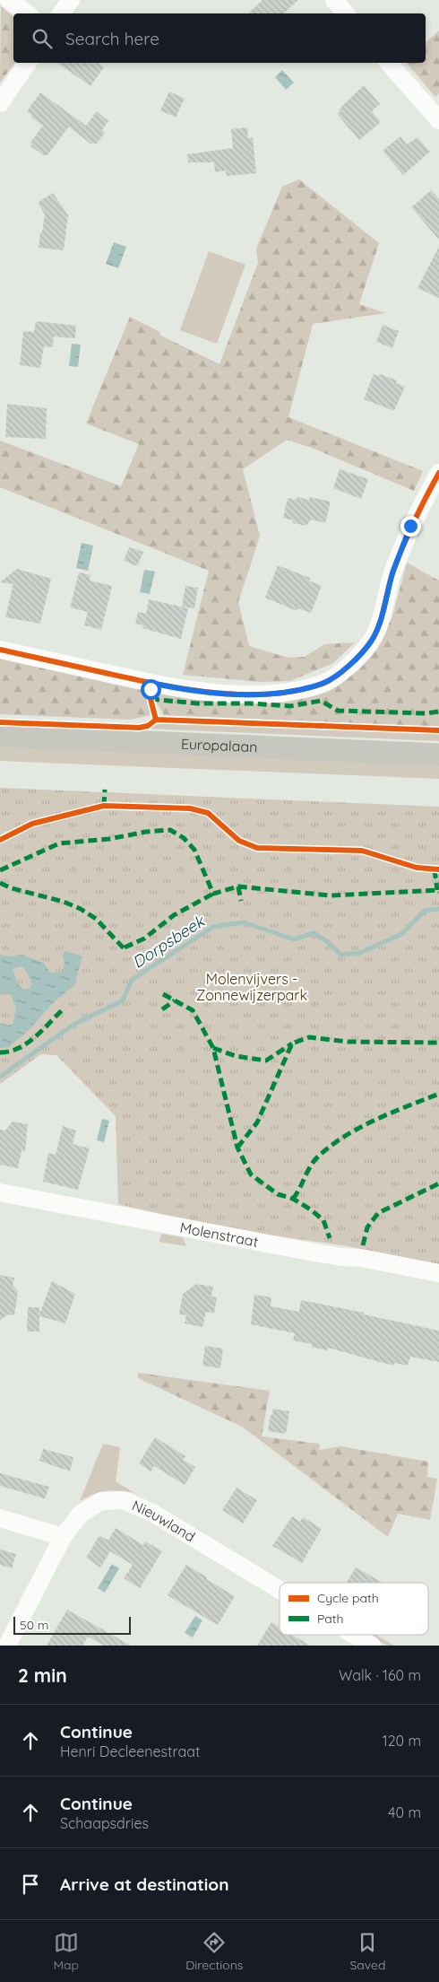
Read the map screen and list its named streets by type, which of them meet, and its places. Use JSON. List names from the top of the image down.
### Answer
{
  "streets": {
    "main road": ["Europalaan"],
    "street": ["Molenstraat", "Nieuwland"]
  },
  "water": ["Dorpsbeek"],
  "parks": ["Molenvijvers - Zonnewijzerpark"],
  "legend": ["Cycle path", "Path"],
  "scale_bar": "50 m",
  "page": {
    "search": "Search here",
    "scale": "50 m",
    "heading": ["2 min", "Walk · 160 m"],
    "list": [
      ["Continue", "Henri Decleenestraat", "120 m"],
      ["Continue", "Schaapsdries", "40 m"],
      "Arrive at destination"
    ],
    "nav": ["Map", "Directions", "Saved"]
  }
}
